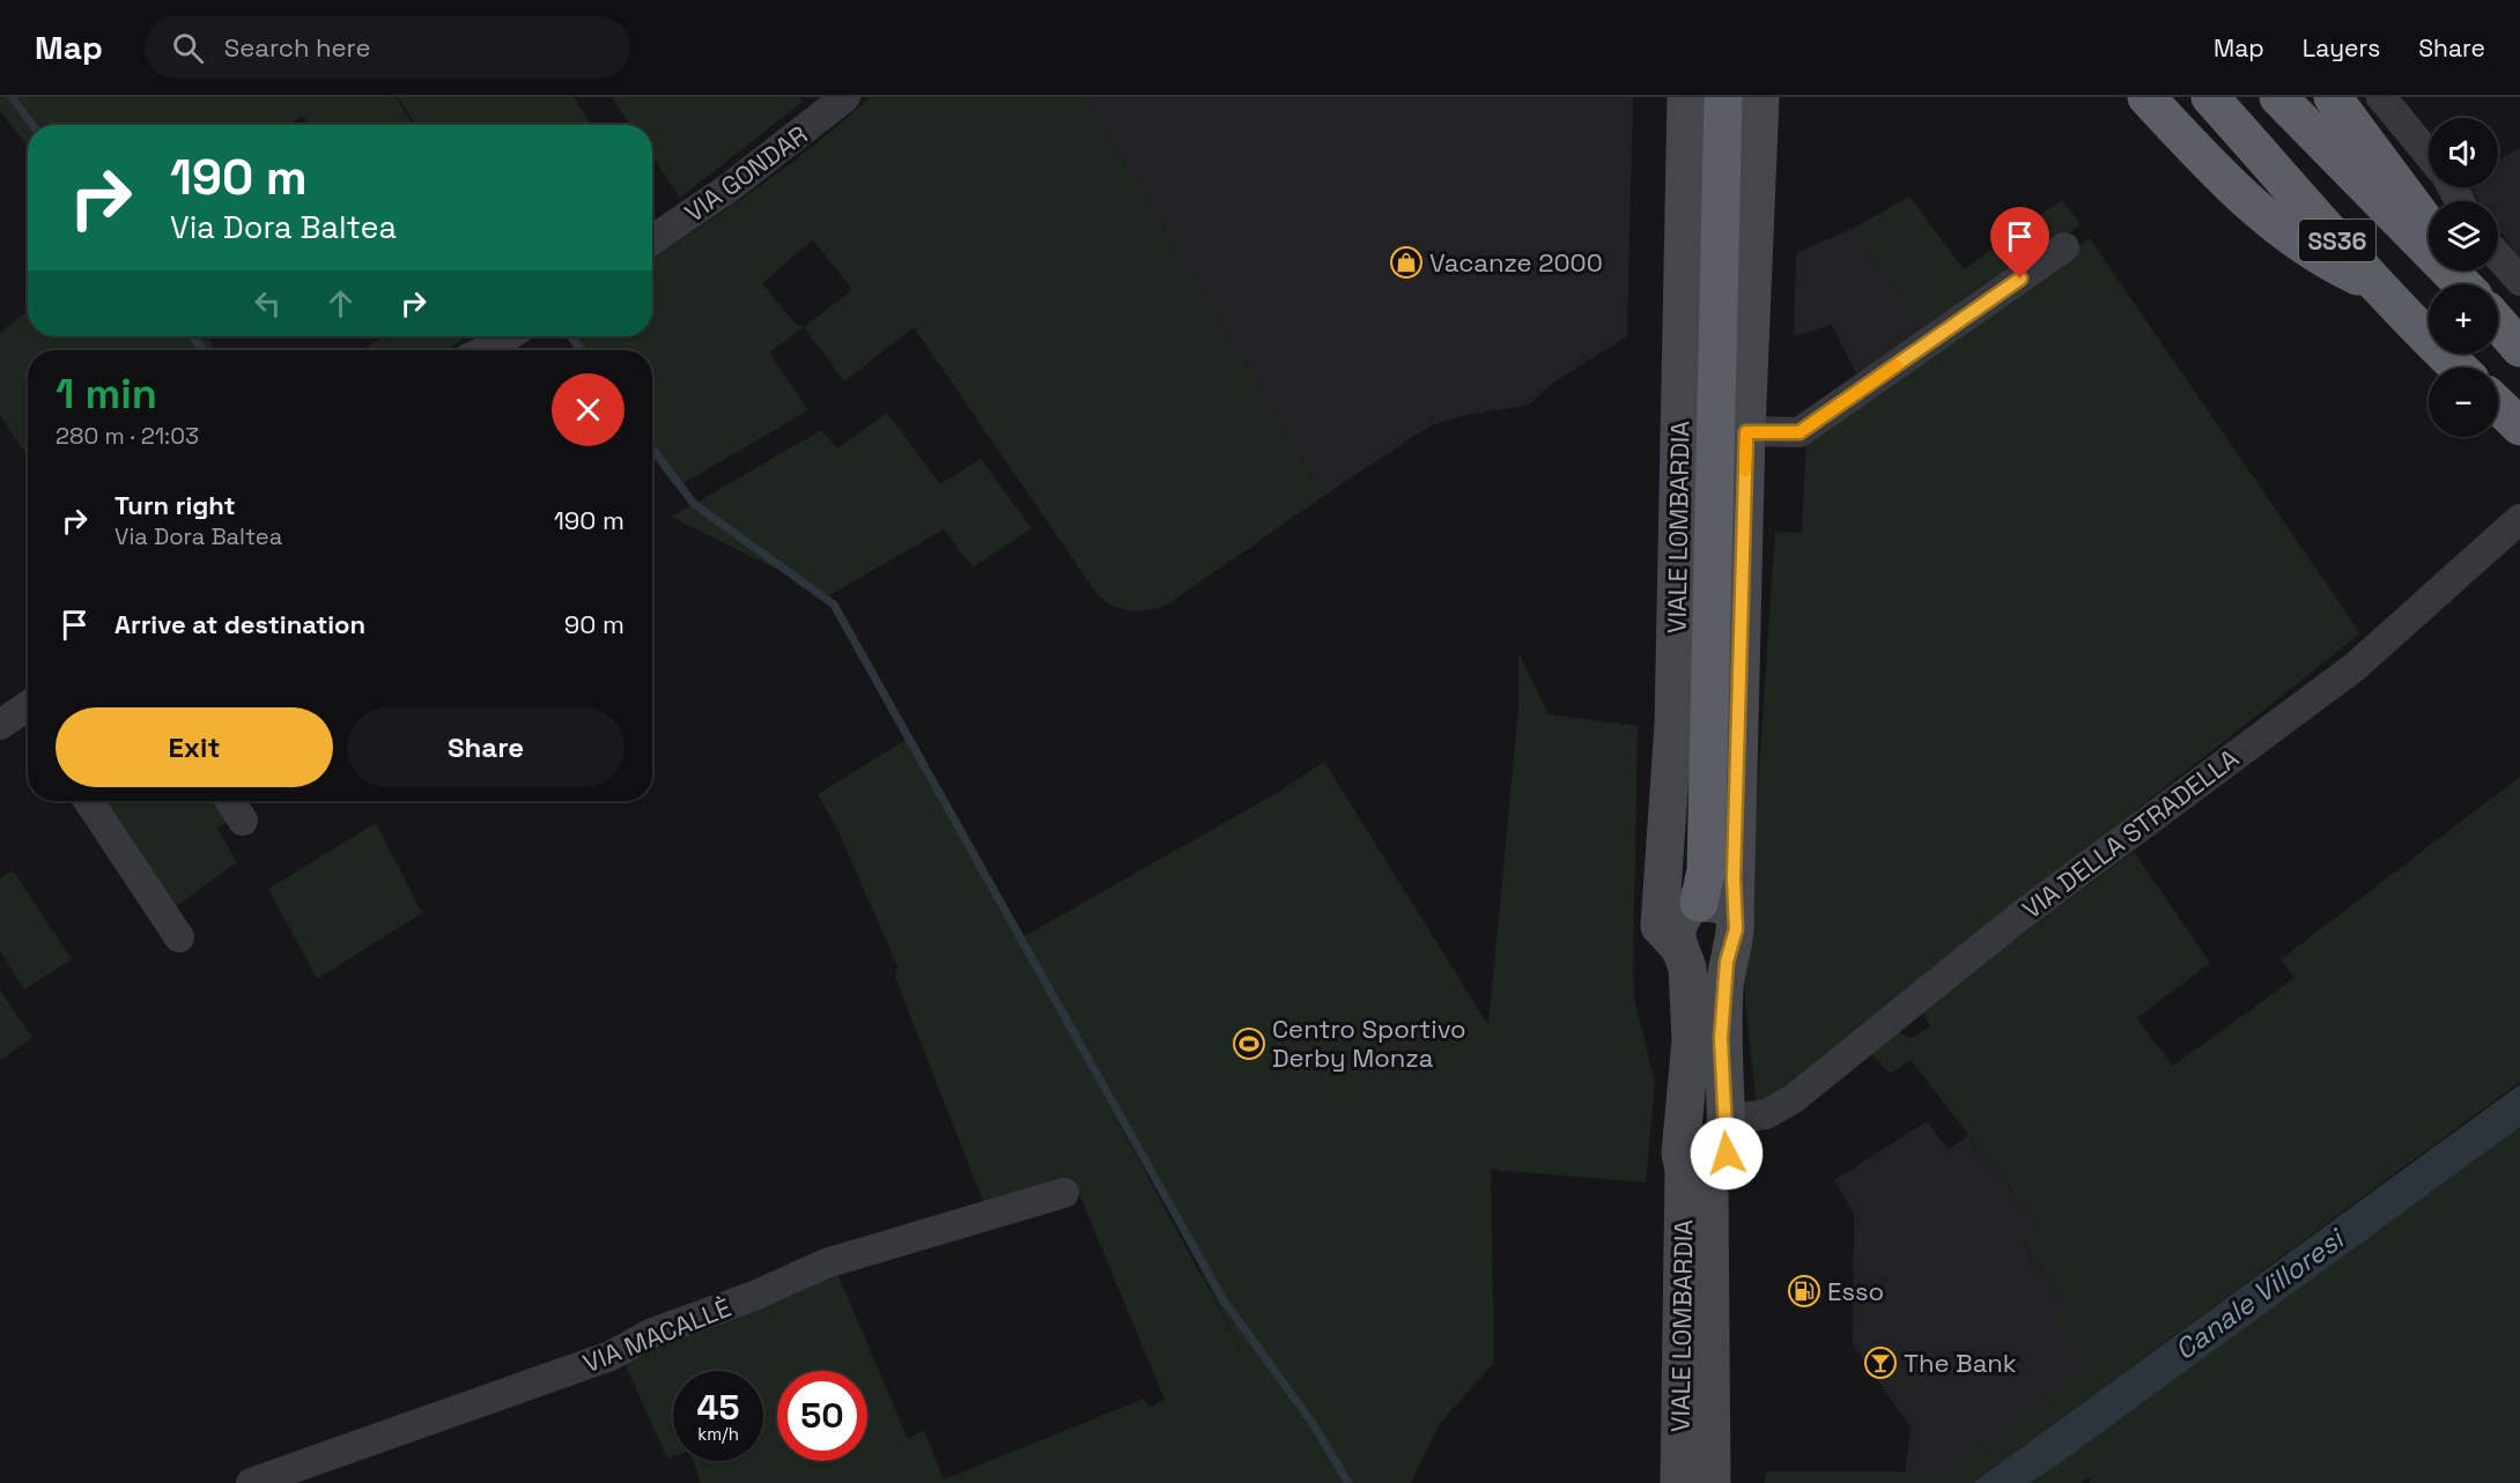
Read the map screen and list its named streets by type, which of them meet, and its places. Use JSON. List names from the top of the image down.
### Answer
{
  "streets": {
    "highway": ["SS36"],
    "main road": ["VIALE LOMBARDIA"],
    "street": ["VIA GONDAR", "VIA DELLA STRADELLA", "VIA MACALLÈ"]
  },
  "crossings": [
    ["VIALE LOMBARDIA", "VIA DELLA STRADELLA"]
  ],
  "water": ["Canale Villoresi"],
  "places": {
    "shop": ["Vacanze 2000"],
    "sports": ["Centro Sportivo Derby Monza"],
    "fuel station": ["Esso"],
    "bar": ["The Bank"]
  },
  "page": {
    "header": "Map",
    "search": "Search here",
    "nav": ["Map", "Layers", "Share"],
    "map_buttons": ["+", "−"],
    "turn": ["190 m", "Via Dora Baltea"],
    "heading": ["1 min", "280 m · 21:03"],
    "list": [
      {
        "name": "Turn right",
        "note": "Via Dora Baltea",
        "value": "190 m"
      },
      {
        "name": "Arrive at destination",
        "value": "90 m"
      }
    ],
    "buttons": ["Exit", "Share"],
    "speed": "45 km/h",
    "limit": "50"
  }
}
